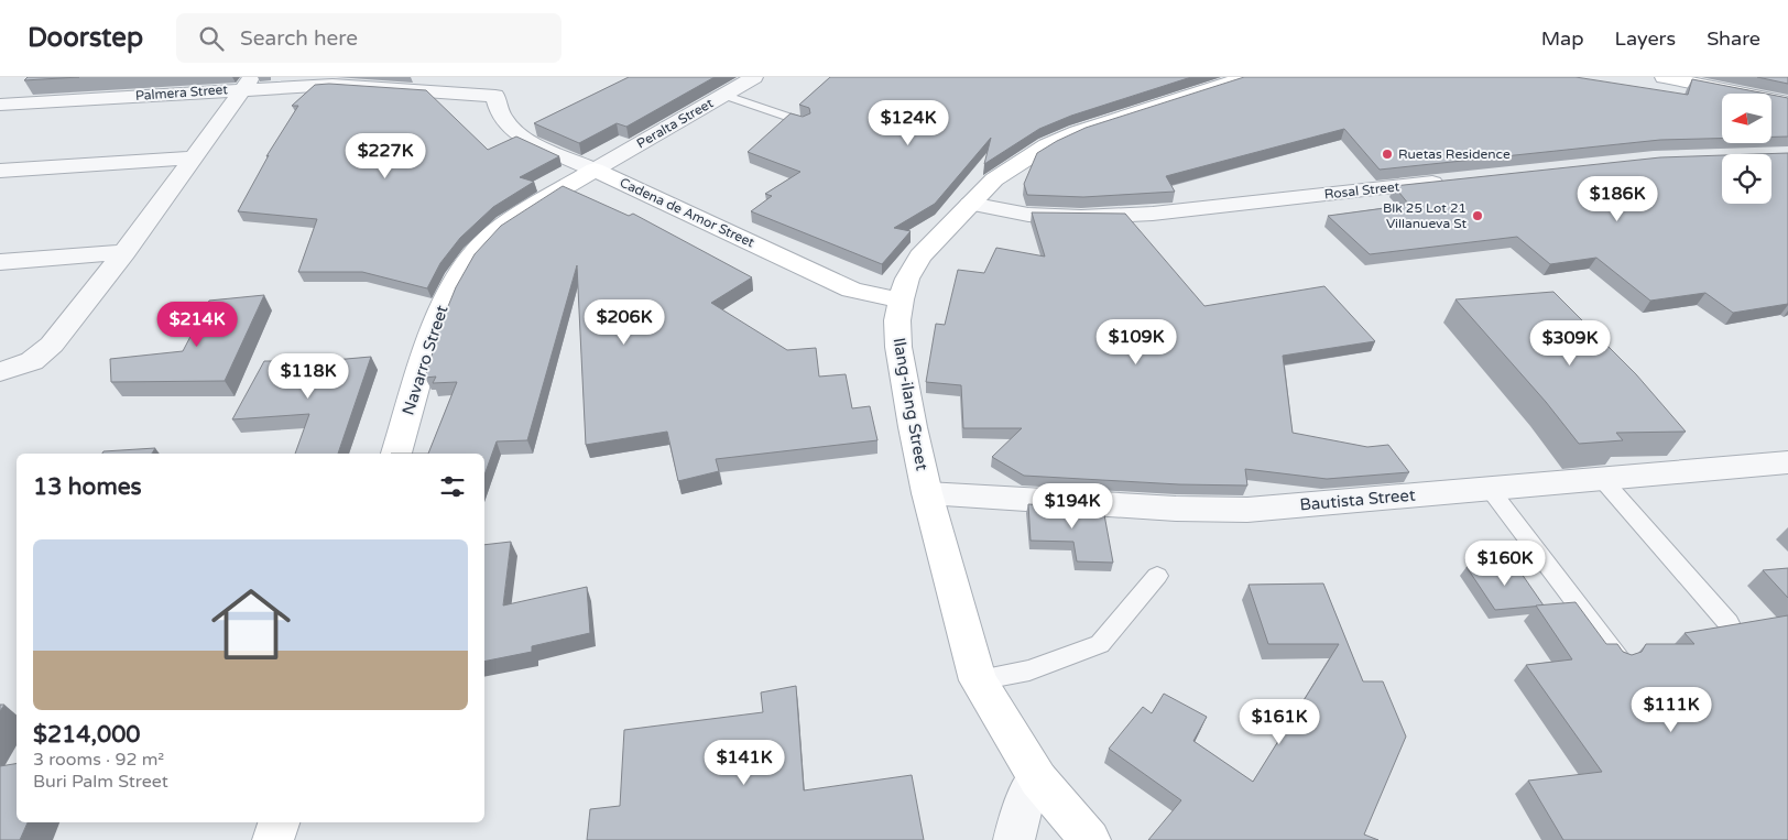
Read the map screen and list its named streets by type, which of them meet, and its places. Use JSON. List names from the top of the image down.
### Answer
{
  "streets": {
    "street": [
      "Palmera Street",
      "Peralta Street",
      "Rosal Street",
      "Cadena de Amor Street",
      "Navarro Street",
      "Ilang-ilang Street",
      "Bautista Street"
    ]
  },
  "crossings": [
    ["Palmera Street", "Cadena de Amor Street"],
    ["Peralta Street", "Cadena de Amor Street"],
    ["Peralta Street", "Navarro Street"],
    ["Rosal Street", "Ilang-ilang Street"],
    ["Cadena de Amor Street", "Navarro Street"],
    ["Cadena de Amor Street", "Ilang-ilang Street"],
    ["Ilang-ilang Street", "Bautista Street"]
  ],
  "places": ["Ruetas Residence", "Blk 25 Lot 21 Villanueva St"],
  "north": "left",
  "page": {
    "header": "Doorstep",
    "search": "Search here",
    "nav": ["Map", "Layers", "Share"],
    "price": [
      "$124K",
      "$227K",
      "$186K",
      "$206K",
      "$214K",
      "$109K",
      "$309K",
      "$118K",
      "$194K",
      "$160K",
      "$111K",
      "$161K",
      "$141K"
    ],
    "heading": "13 homes",
    "list": [
      {
        "name": "$214,000",
        "note": "3 rooms · 92 m² · Buri Palm Street"
      }
    ]
  }
}
